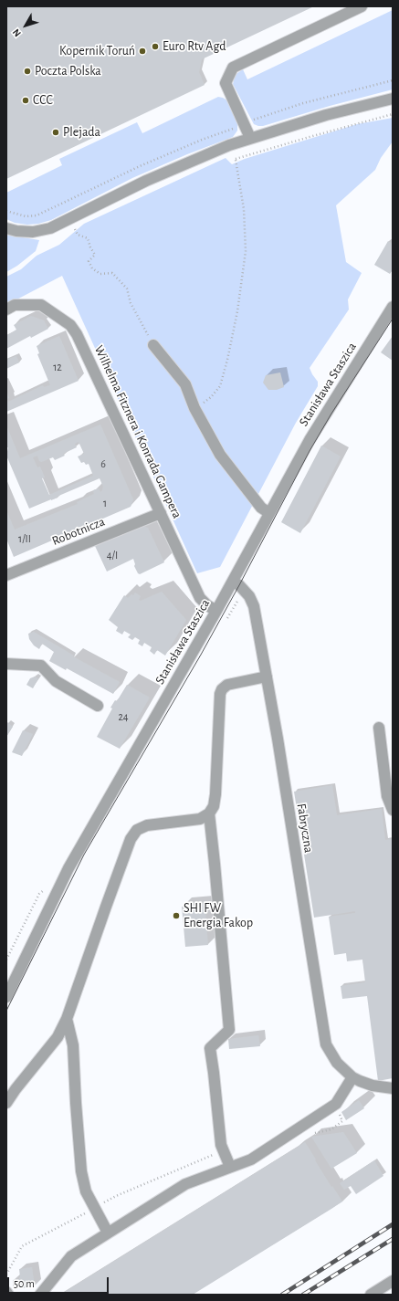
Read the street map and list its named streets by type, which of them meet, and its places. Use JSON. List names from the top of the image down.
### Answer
{
  "streets": {
    "street": [
      "Stanisława Staszica",
      "Wilhelma Fitznera i Konrada Gampera",
      "Robotnicza",
      "Fabryczna"
    ]
  },
  "crossings": [
    ["Stanisława Staszica", "Wilhelma Fitznera i Konrada Gampera"],
    ["Stanisława Staszica", "Fabryczna"],
    ["Wilhelma Fitznera i Konrada Gampera", "Robotnicza"]
  ],
  "places": [
    "Euro Rtv Agd",
    "Kopernik Toruń",
    "Poczta Polska",
    "CCC",
    "Plejada",
    "SHI FW Energia Fakop"
  ],
  "house_numbers": [
    "12",
    "6",
    "1",
    "1/II",
    "4/I",
    "24"
  ],
  "scale_bar": "50 m",
  "north": "bottom left"
}
